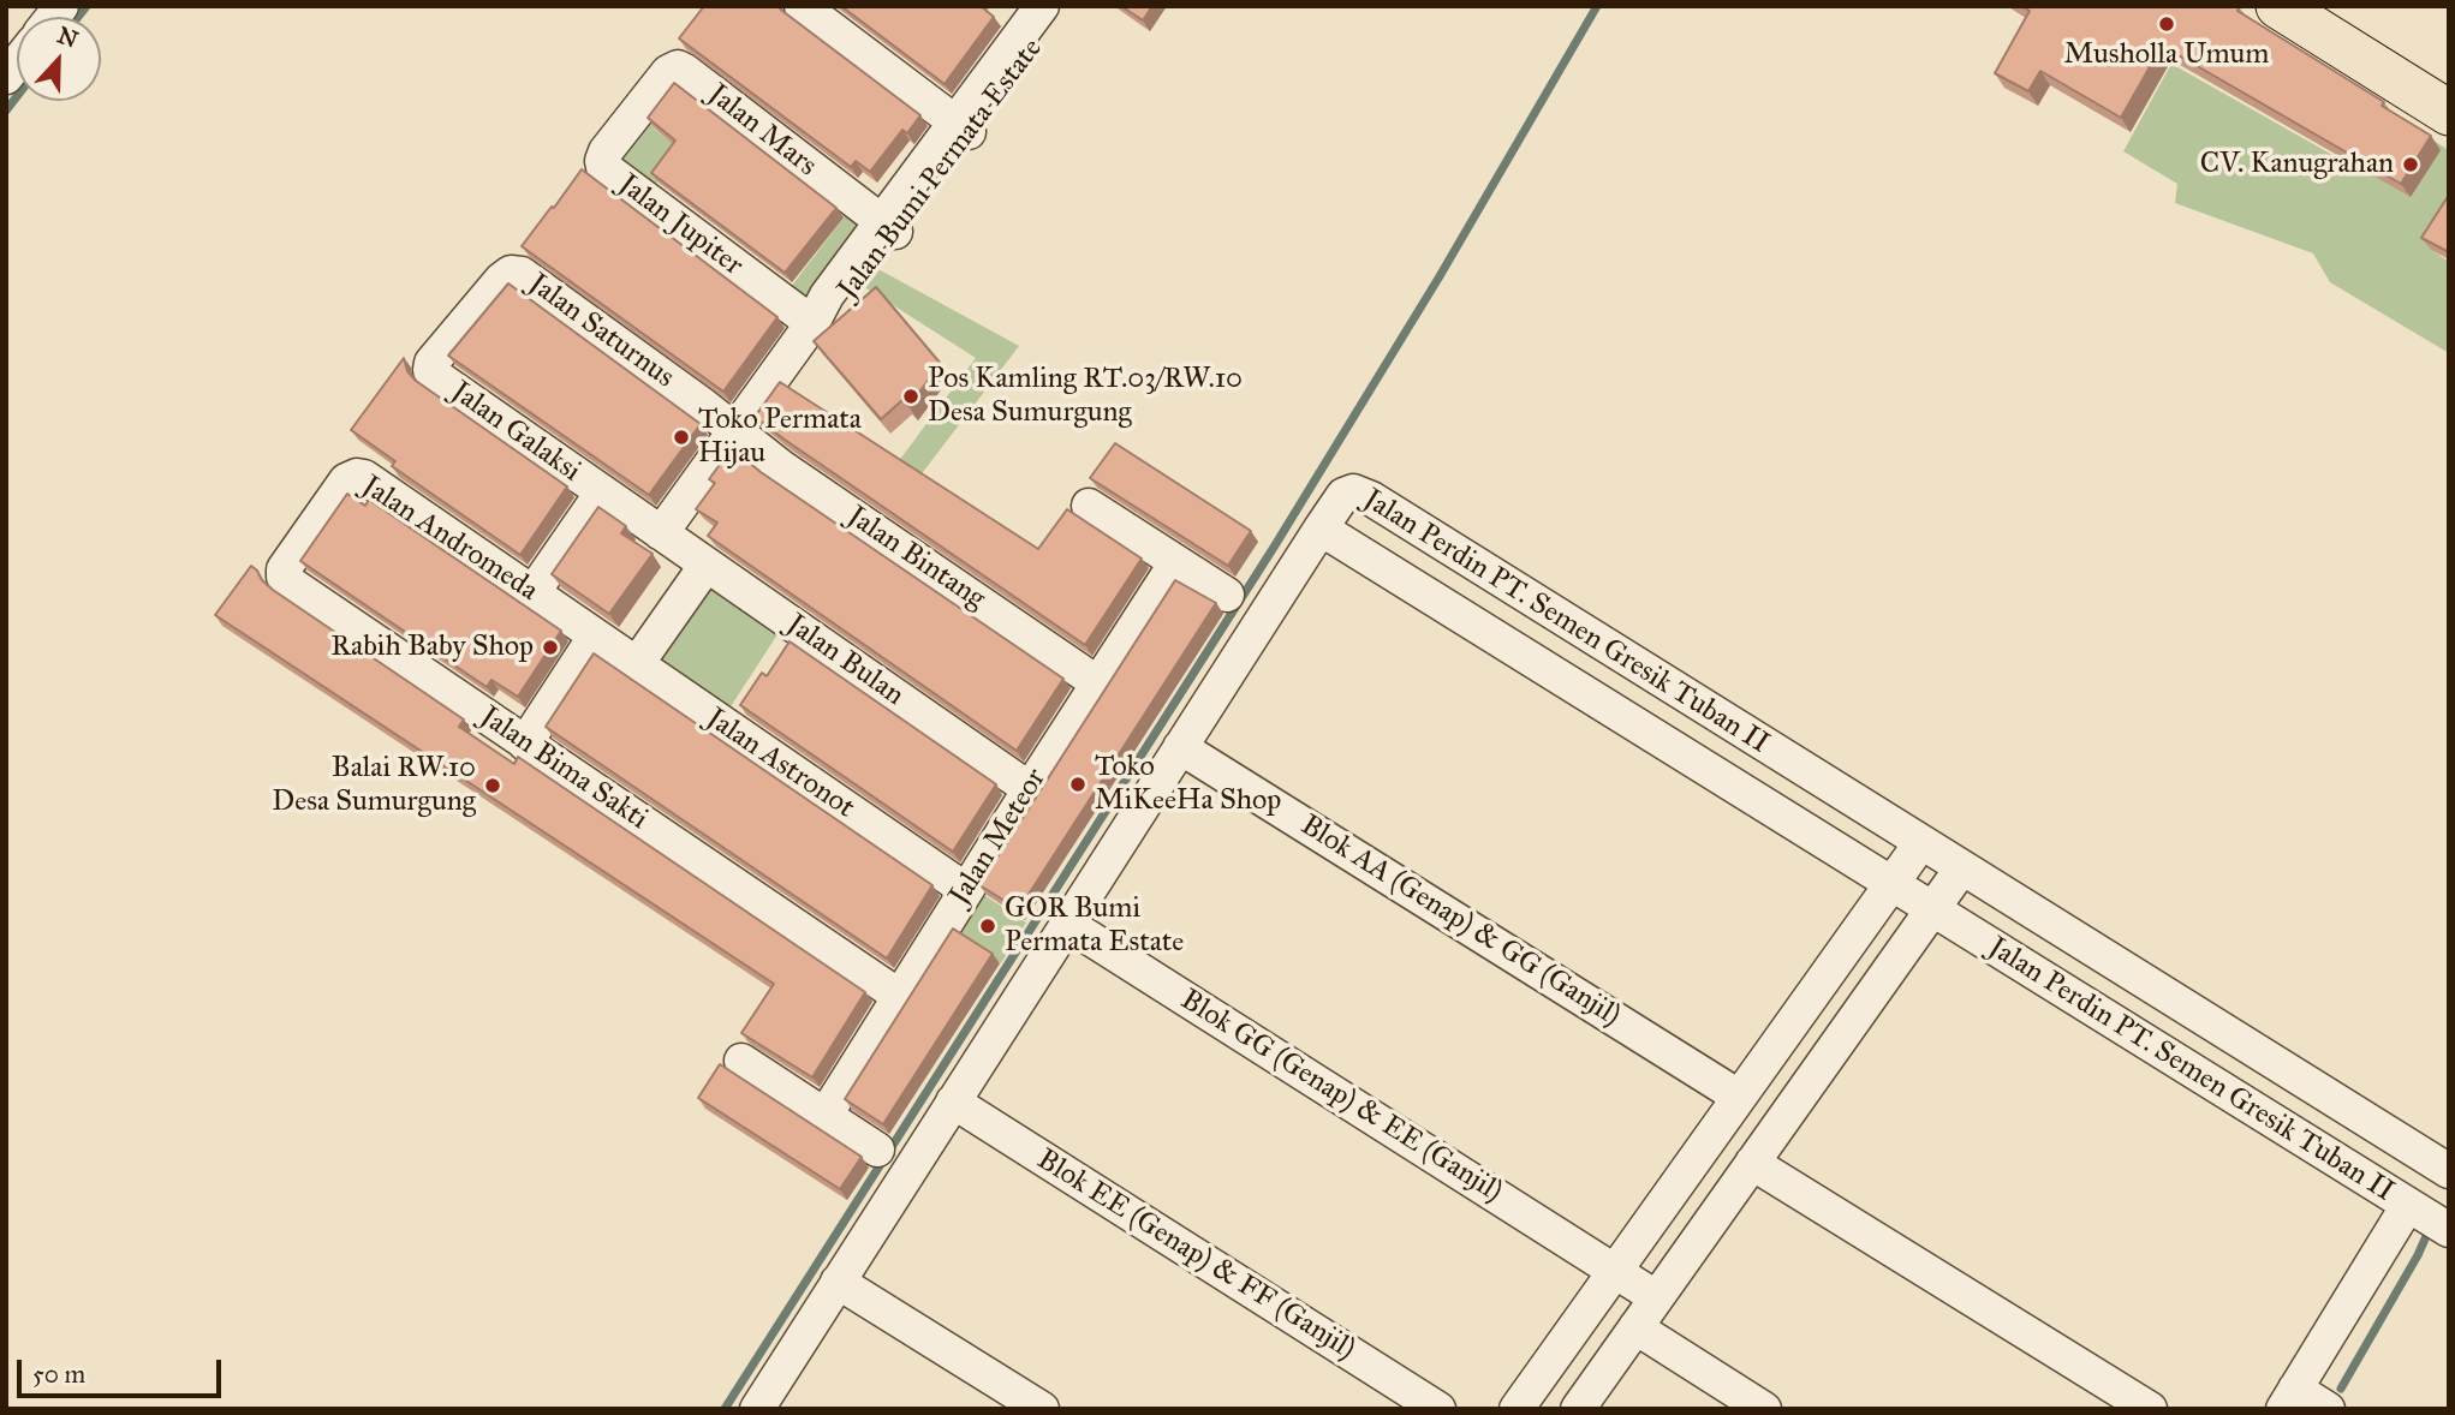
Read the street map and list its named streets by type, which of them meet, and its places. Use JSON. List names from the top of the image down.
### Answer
{
  "streets": {
    "street": [
      "Jalan Mars",
      "Jalan Bumi Permata Estate",
      "Jalan Jupiter",
      "Jalan Saturnus",
      "Jalan Galaksi",
      "Jalan Andromeda",
      "Jalan Bintang",
      "Jalan Perdin PT. Semen Gresik Tuban II",
      "Jalan Bulan",
      "Jalan Astronot",
      "Jalan Bima Sakti",
      "Jalan Meteor",
      "Blok AA (Genap) & GG (Ganjil)",
      "Blok GG (Genap) & EE (Ganjil)",
      "Blok EE (Genap) & FF (Ganjil)"
    ]
  },
  "crossings": [
    ["Jalan Mars", "Jalan Bumi Permata Estate"],
    ["Jalan Mars", "Jalan Jupiter"],
    ["Jalan Bumi Permata Estate", "Jalan Jupiter"],
    ["Jalan Bumi Permata Estate", "Jalan Saturnus"],
    ["Jalan Bumi Permata Estate", "Jalan Galaksi"],
    ["Jalan Bumi Permata Estate", "Jalan Bintang"],
    ["Jalan Bumi Permata Estate", "Jalan Bulan"],
    ["Jalan Saturnus", "Jalan Galaksi"],
    ["Jalan Saturnus", "Jalan Bintang"],
    ["Jalan Galaksi", "Jalan Bulan"],
    ["Jalan Andromeda", "Jalan Astronot"],
    ["Jalan Andromeda", "Jalan Bima Sakti"],
    ["Jalan Bintang", "Jalan Meteor"],
    ["Jalan Bulan", "Jalan Meteor"],
    ["Jalan Astronot", "Jalan Meteor"],
    ["Jalan Bima Sakti", "Jalan Meteor"]
  ],
  "places": [
    "Musholla Umum",
    "CV. Kanugrahan",
    "Pos Kamling RT.03/RW.10 Desa Sumurgung",
    "Toko Permata Hijau",
    "Rabih Baby Shop",
    "Toko MiKeeHa Shop",
    "Balai RW.10 Desa Sumurgung",
    "GOR Bumi Permata Estate"
  ],
  "scale_bar": "50 m",
  "north": "top"
}
